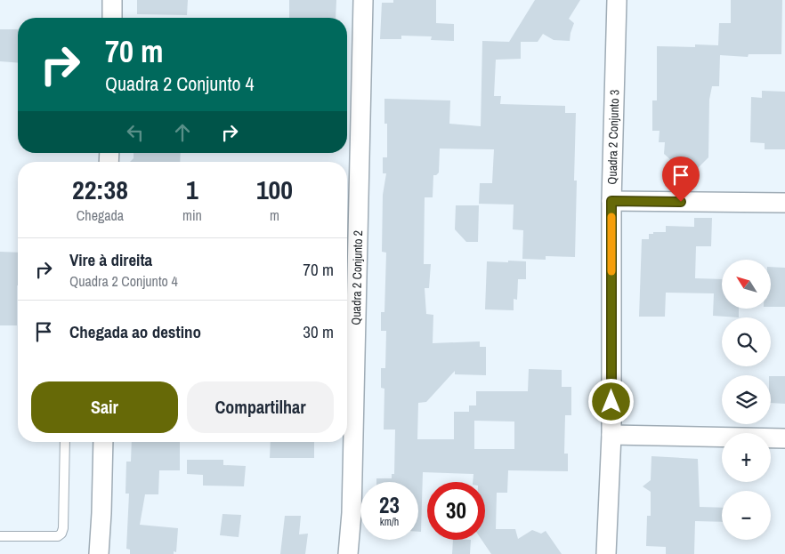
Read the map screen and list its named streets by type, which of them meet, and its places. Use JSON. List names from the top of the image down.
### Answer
{
  "streets": {
    "street": ["Quadra 2 Conjunto 3", "Quadra 2 Conjunto 2"]
  },
  "north": "top left",
  "page": {
    "turn": ["70 m", "Quadra 2 Conjunto 4"],
    "eta": [
      "22:38",
      "Chegada",
      "1",
      "min",
      "100",
      "m"
    ],
    "list": [
      {
        "name": "Vire à direita",
        "note": "Quadra 2 Conjunto 4",
        "value": "70 m"
      },
      {
        "name": "Chegada ao destino",
        "value": "30 m"
      }
    ],
    "map_buttons": ["+", "−"],
    "buttons": ["Sair", "Compartilhar"],
    "speed": "23 km/h",
    "limit": "30"
  }
}
